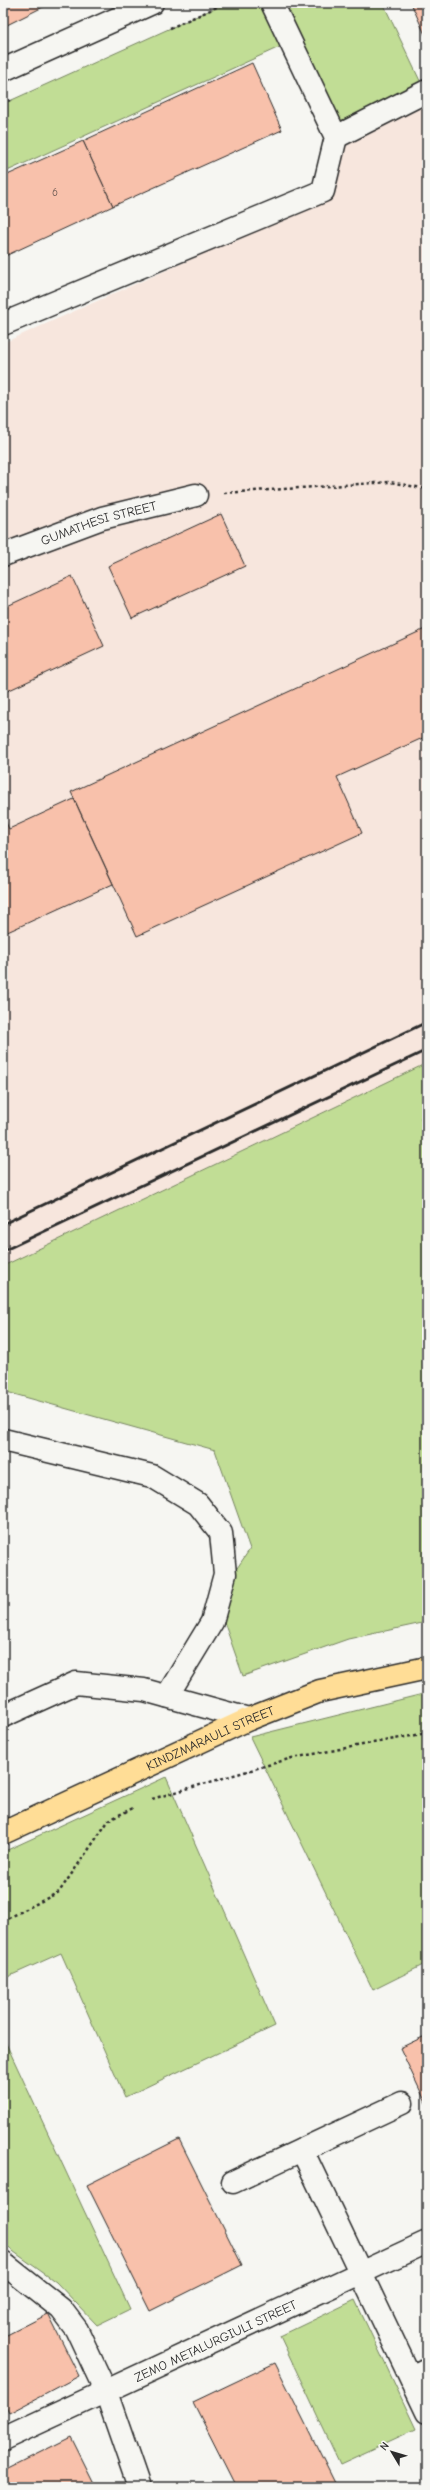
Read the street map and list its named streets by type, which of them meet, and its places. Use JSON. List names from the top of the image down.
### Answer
{
  "streets": {
    "main road": ["KINDZMARAULI STREET"],
    "street": ["GUMATHESI STREET", "ZEMO METALURGIULI STREET"]
  },
  "house_numbers": ["6"],
  "north": "top left"
}
